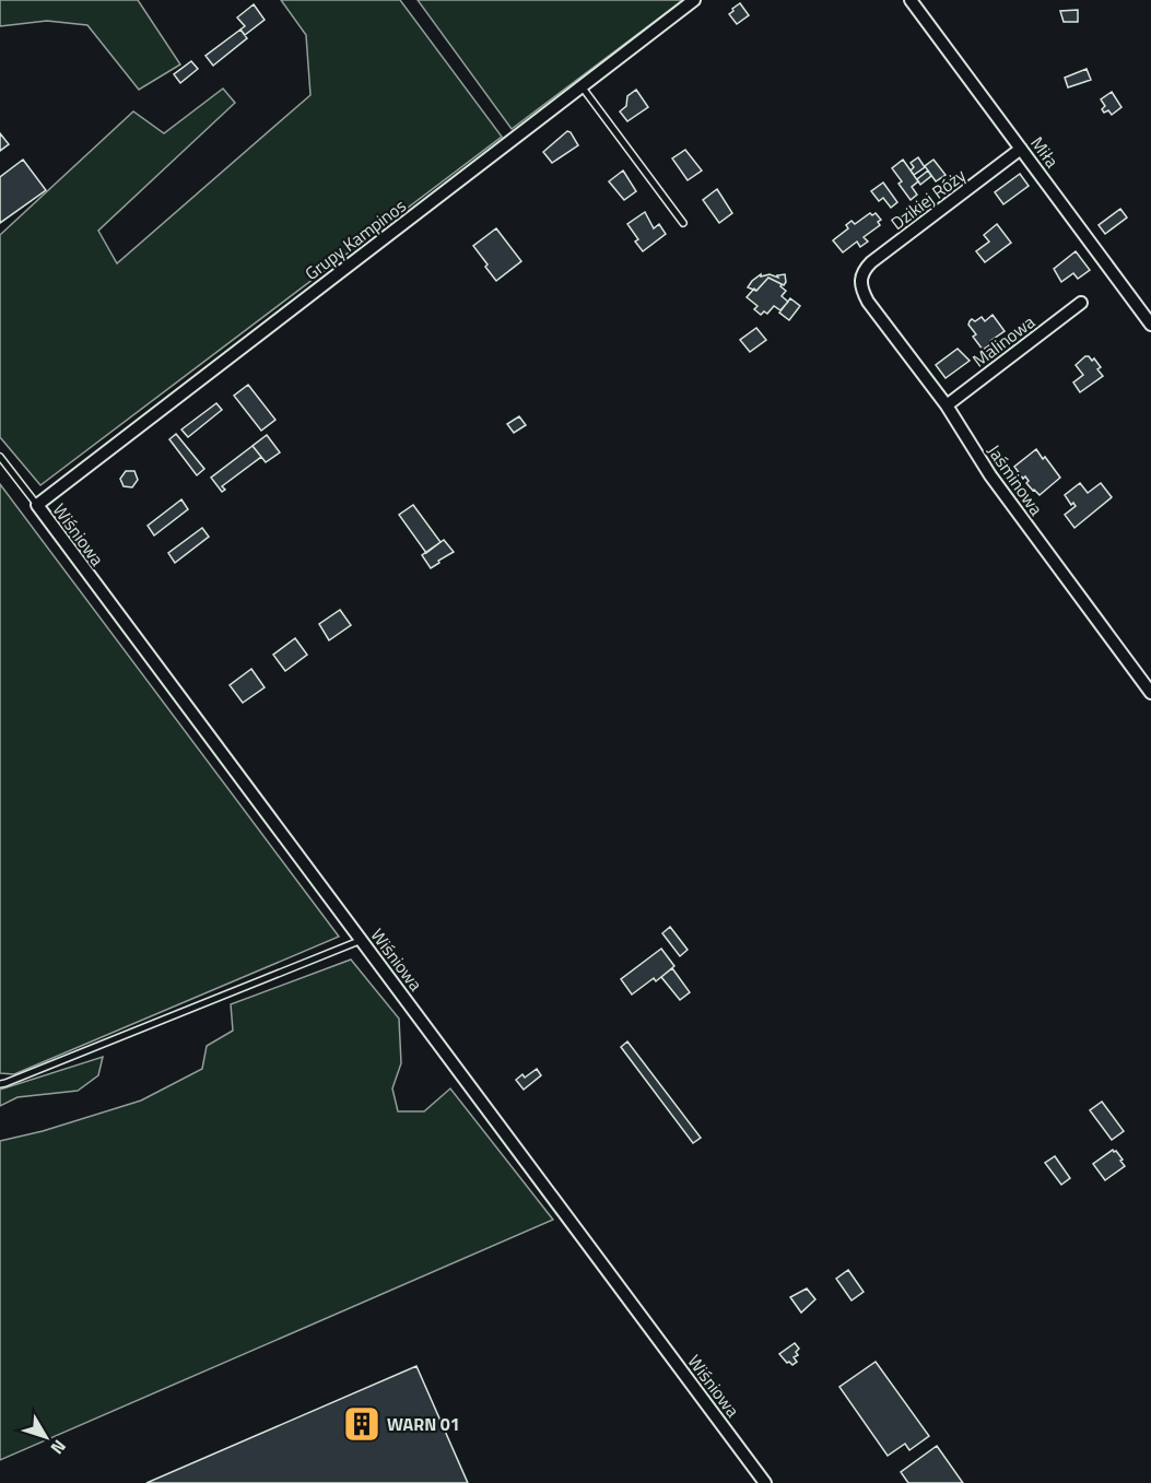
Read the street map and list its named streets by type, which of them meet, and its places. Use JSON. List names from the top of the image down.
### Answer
{
  "streets": {
    "street": [
      "Miła",
      "Dzikiej Róży",
      "Grupy Kampinos",
      "Malinowa",
      "Jaśminowa",
      "Wiśniowa"
    ]
  },
  "crossings": [
    ["Miła", "Dzikiej Róży"],
    ["Dzikiej Róży", "Jaśminowa"],
    ["Grupy Kampinos", "Wiśniowa"],
    ["Malinowa", "Jaśminowa"]
  ],
  "places": {
    "building": ["WARN 01"]
  },
  "north": "bottom right"
}
